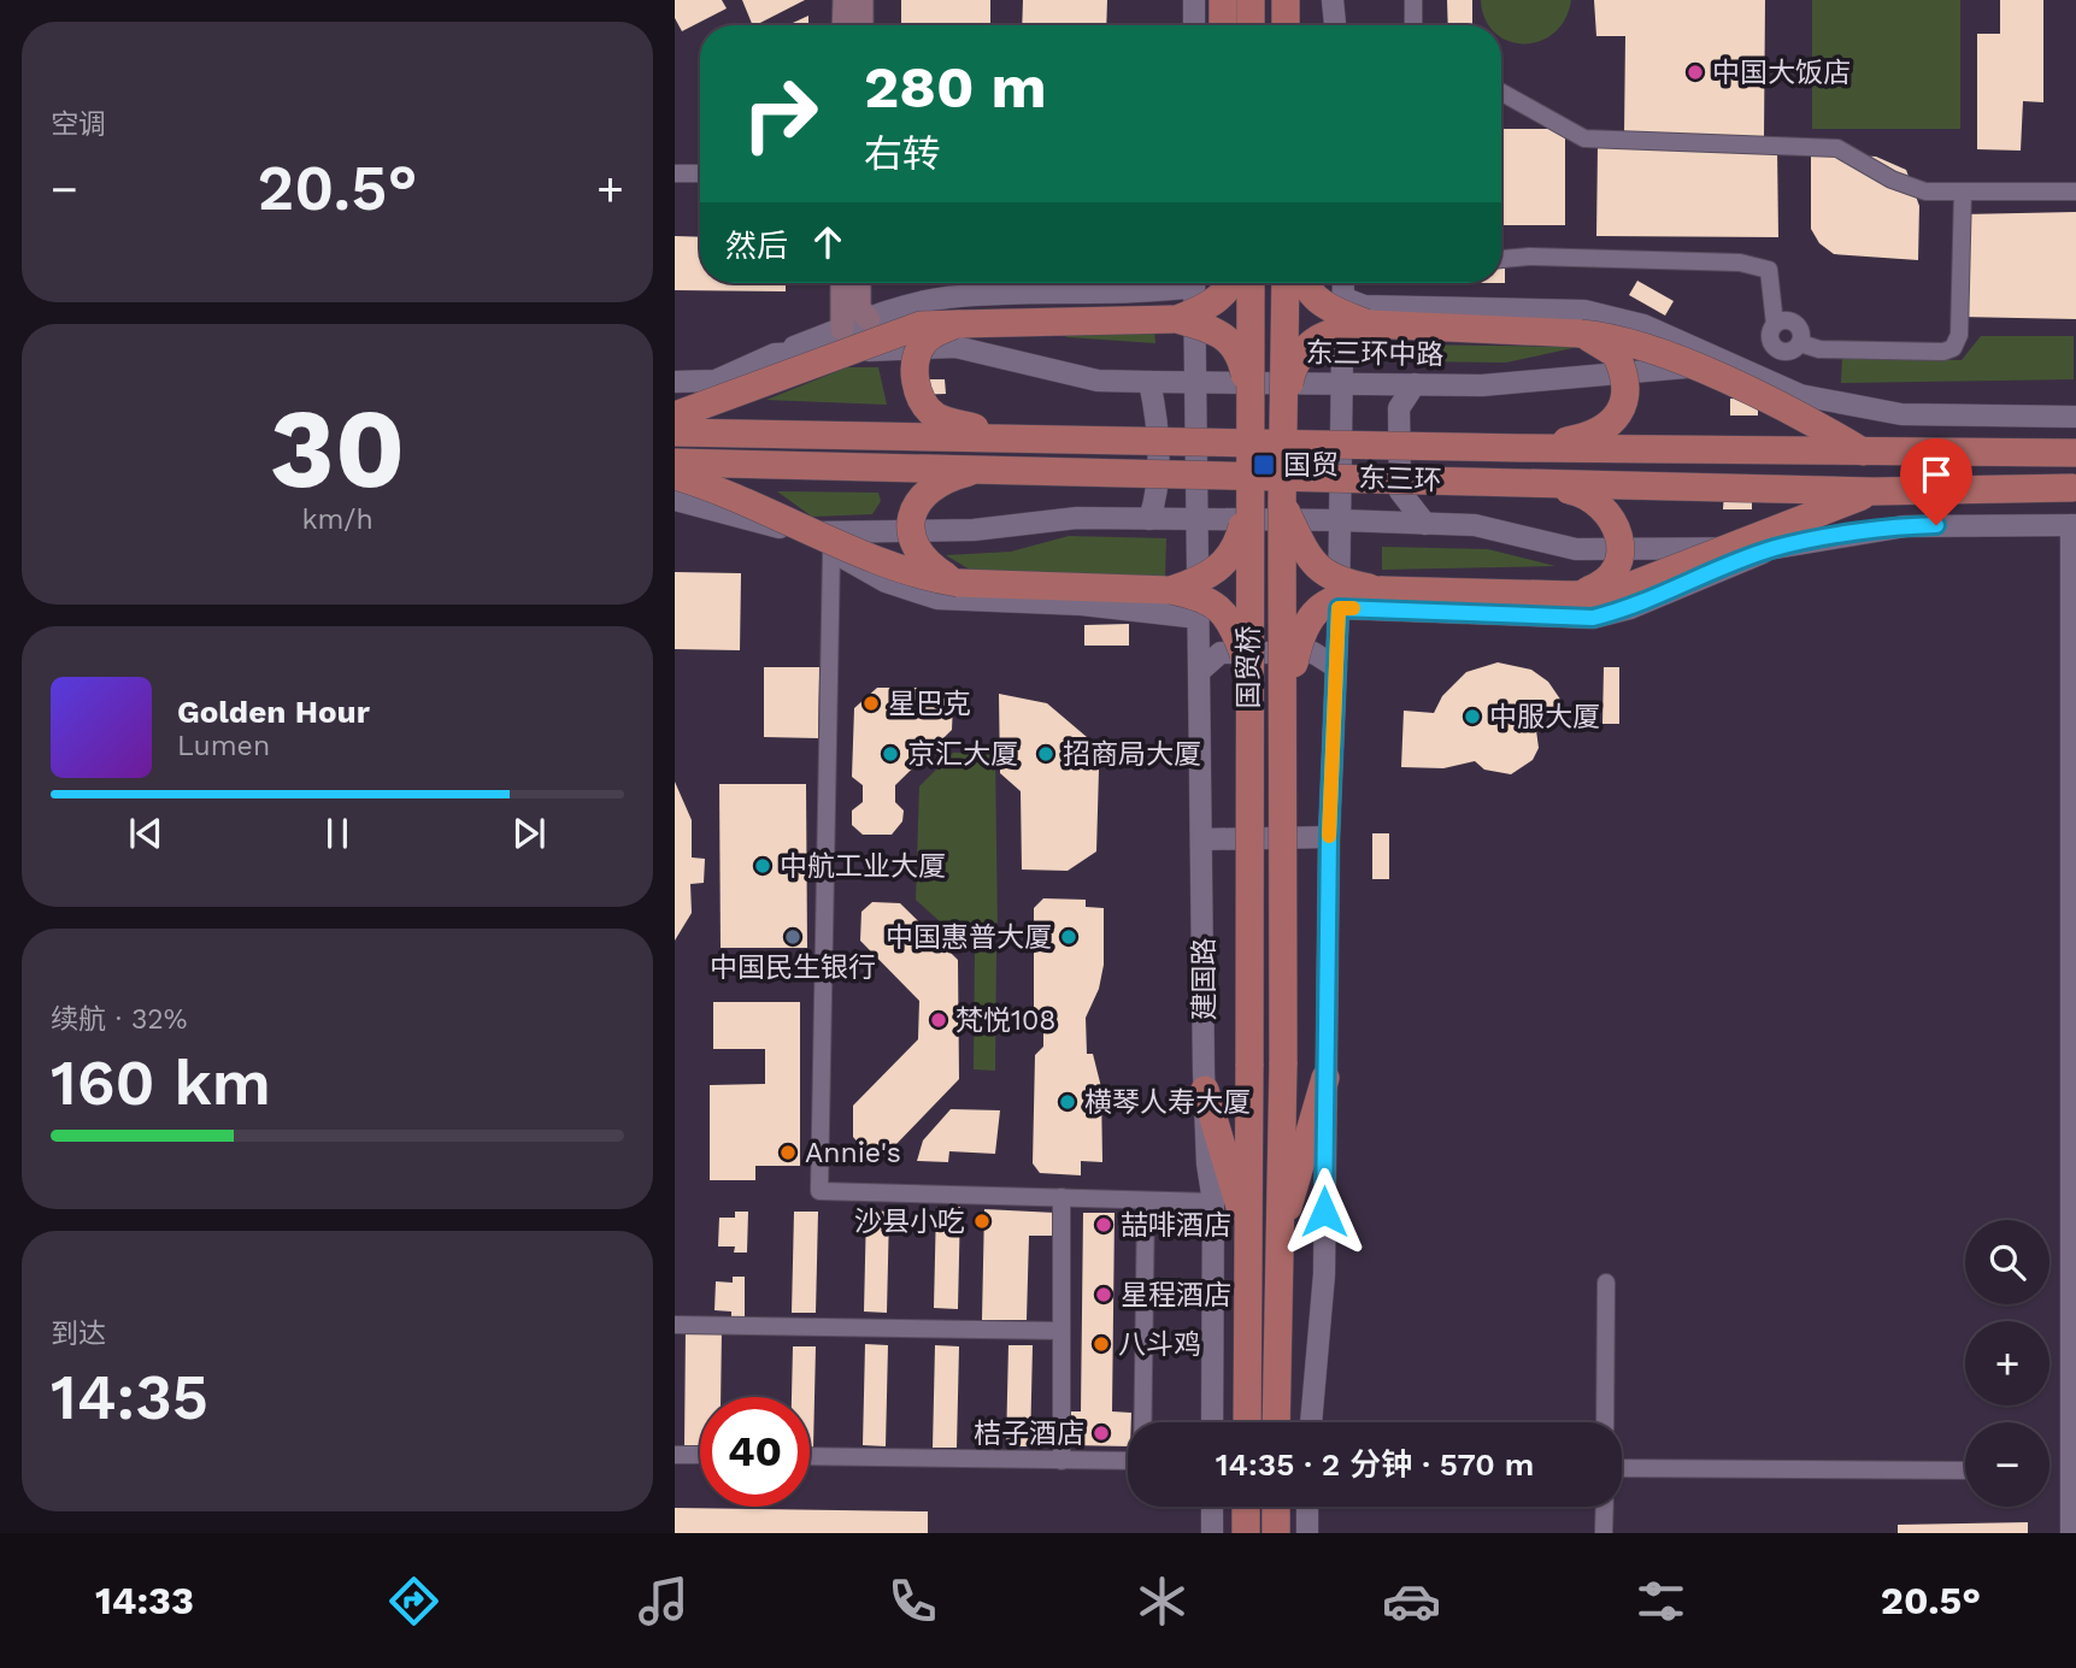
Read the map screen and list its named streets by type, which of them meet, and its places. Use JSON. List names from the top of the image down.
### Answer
{
  "streets": {
    "highway": ["东三环", "国贸桥"],
    "street": ["东三环中路", "建国路"]
  },
  "crossings": [
    ["东三环中路", "建国路"]
  ],
  "places": {
    "other": [
      "中国大饭店",
      "星巴克",
      "中服大厦",
      "京汇大厦",
      "招商局大厦",
      "中航工业大厦",
      "中国民生银行",
      "中国惠普大厦",
      "梵悦108",
      "横琴人寿大厦",
      "Annie's",
      "沙县小吃",
      "喆啡酒店",
      "星程酒店",
      "八斗鸡",
      "桔子酒店"
    ],
    "transit": ["国贸"]
  },
  "page": {
    "tile": [
      "空调",
      ["30", "km/h"],
      ["续航 · 32%", "160 km"],
      ["到达", "14:35"]
    ],
    "turn": ["280 m", "右转"],
    "heat": ["−", "20.5°", "+"],
    "then": "然后",
    "song": ["Golden Hour", "Lumen"],
    "map_buttons": ["+", "−"],
    "limit": "40",
    "trip": "14:35 · 2 分钟 · 570 m",
    "tabs": ["14:33", "20.5°"]
  }
}
